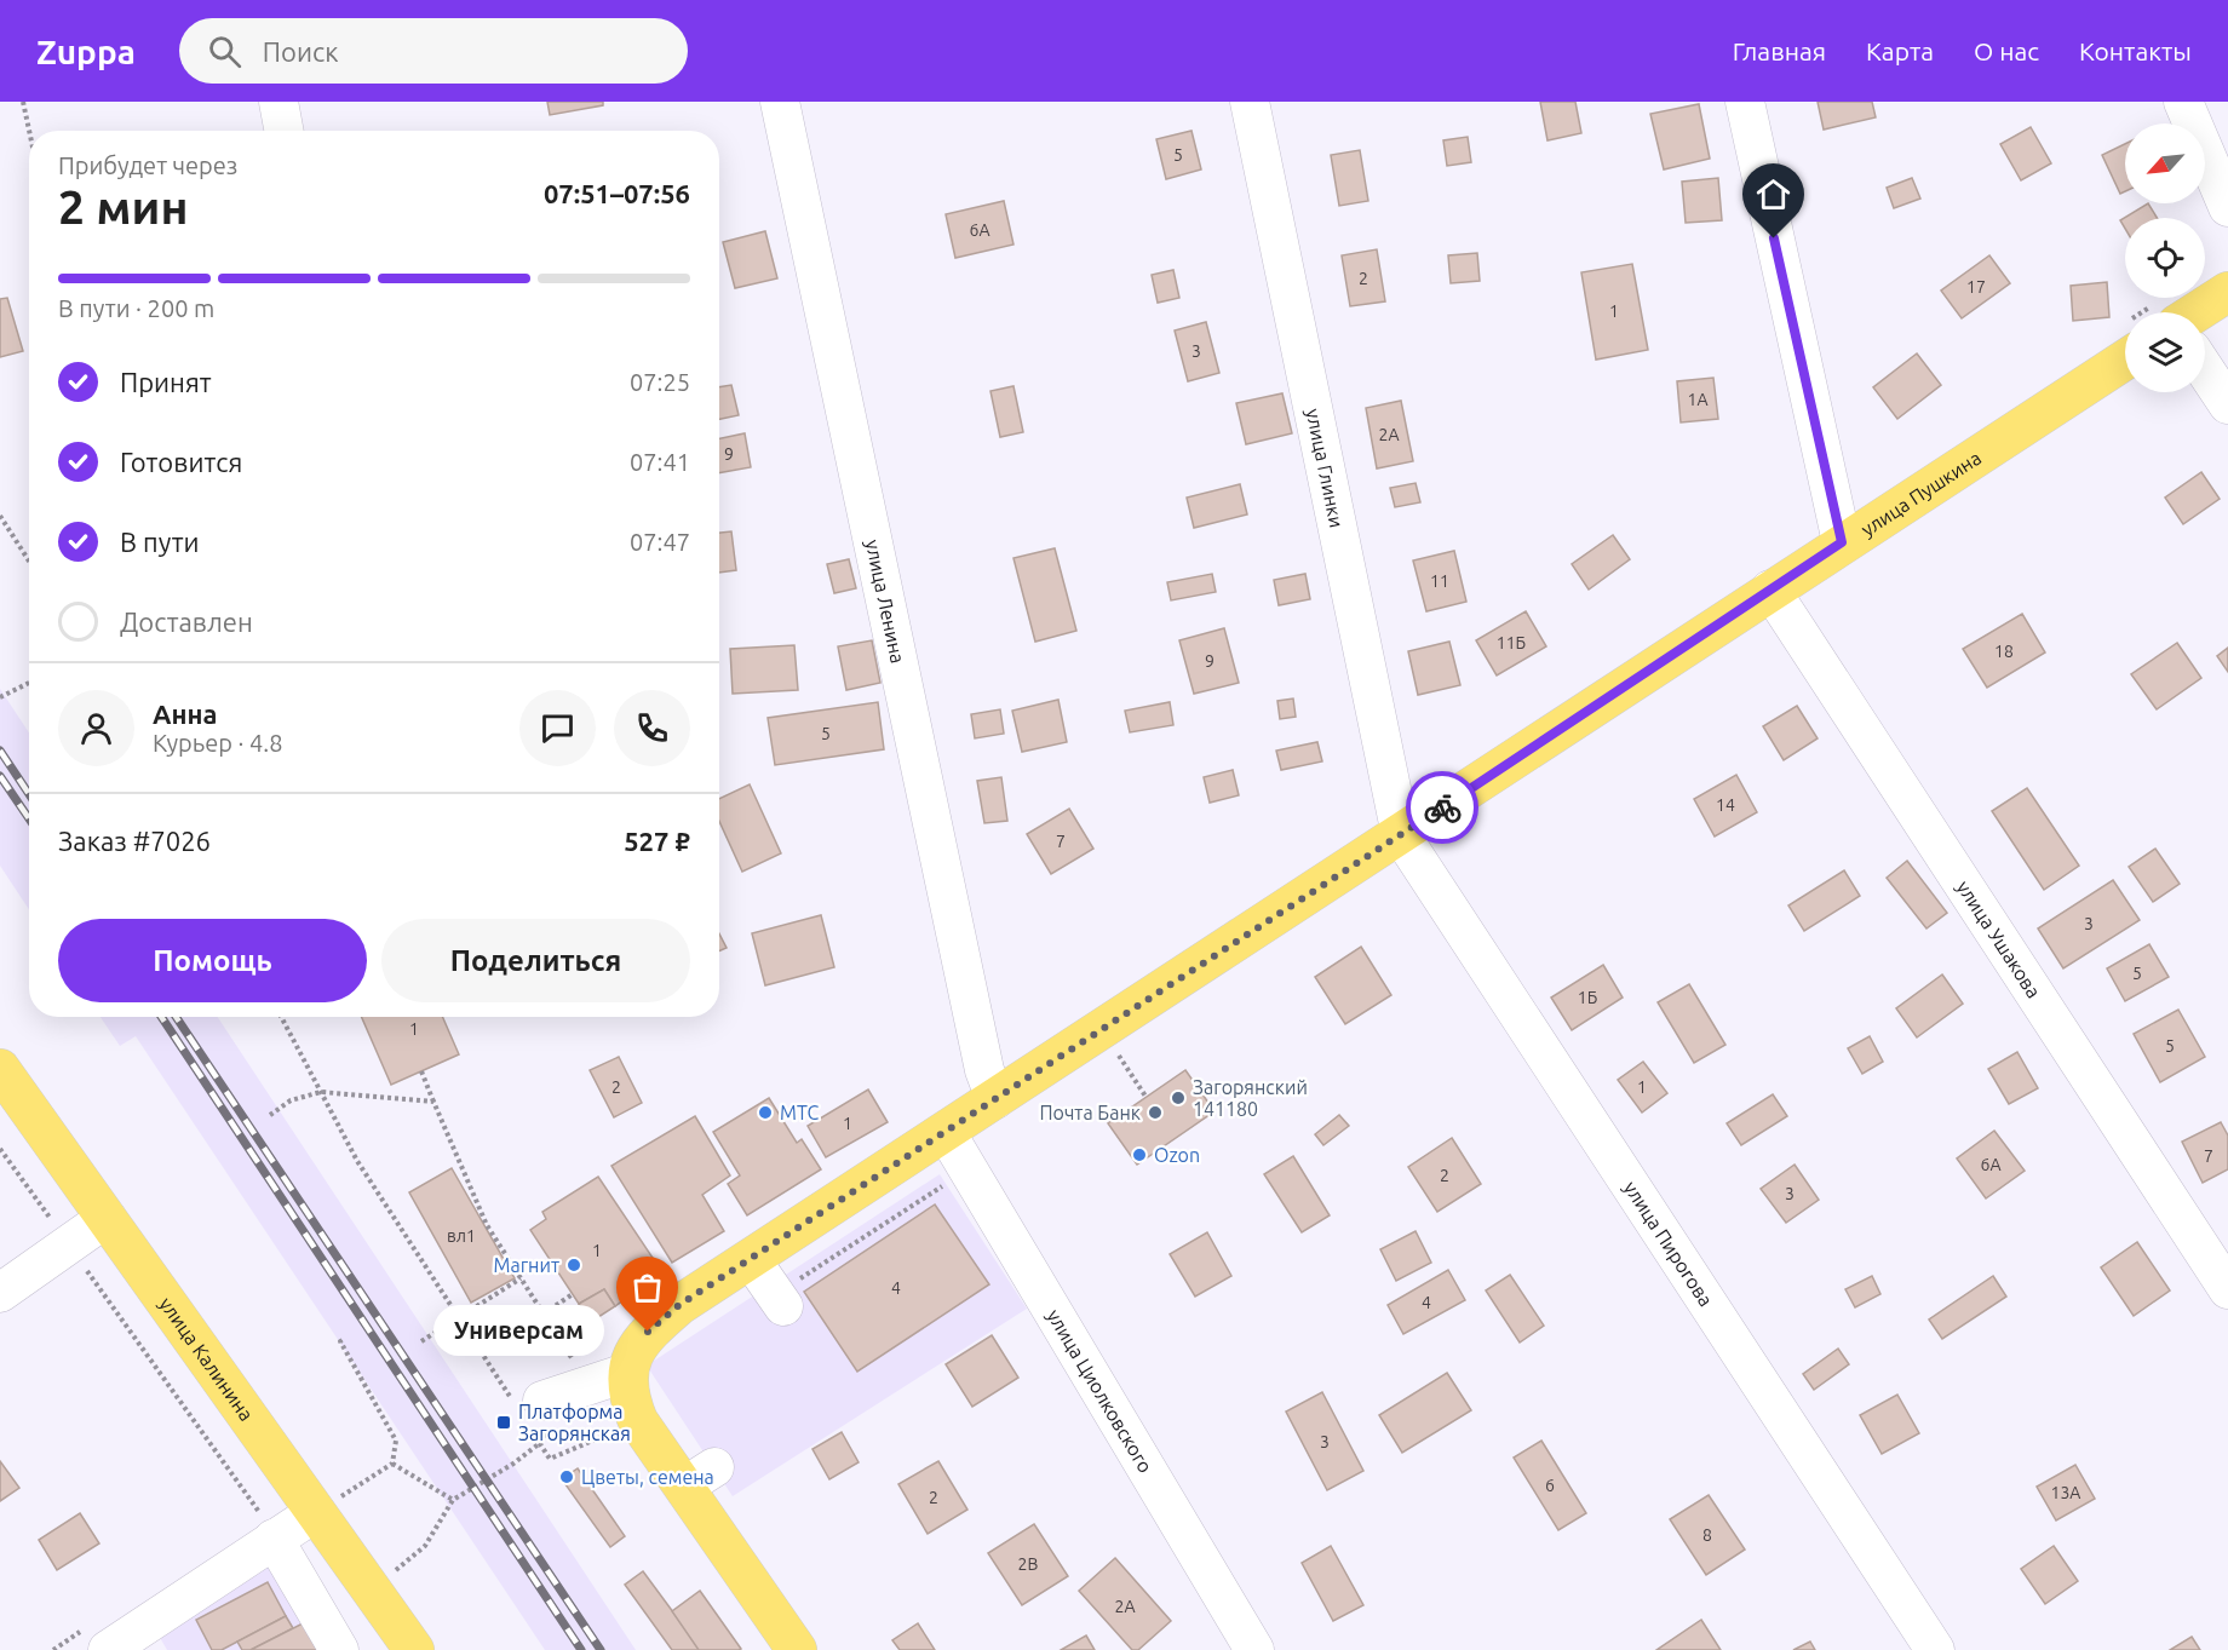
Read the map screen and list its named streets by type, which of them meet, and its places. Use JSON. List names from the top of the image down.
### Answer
{
  "streets": {
    "main road": ["улица Пушкина", "улица Калинина"],
    "street": [
      "улица Глинки",
      "улица Ленина",
      "улица Ушакова",
      "улица Пирогова",
      "улица Циолковского"
    ]
  },
  "crossings": [
    ["улица Глинки", "улица Пушкина"],
    ["улица Глинки", "улица Пирогова"],
    ["улица Пушкина", "улица Ленина"],
    ["улица Пушкина", "улица Ушакова"],
    ["улица Пушкина", "улица Пирогова"],
    ["улица Пушкина", "улица Циолковского"]
  ],
  "places": {
    "other": [
      "Загорянский 141180",
      "МТС",
      "Почта Банк",
      "Ozon",
      "Магнит",
      "Универсам",
      "Цветы, семена"
    ],
    "transit": ["Платформа Загорянская"]
  },
  "house_numbers": [
    "5",
    "6А",
    "2",
    "17",
    "1",
    "3",
    "1А",
    "2А",
    "9",
    "11",
    "11Б",
    "18",
    "9",
    "5",
    "14",
    "7",
    "3",
    "5",
    "1Б",
    "1",
    "5",
    "2",
    "1",
    "1",
    "7",
    "6А",
    "2",
    "3",
    "вл1",
    "1",
    "4",
    "4",
    "3",
    "6",
    "13А",
    "2",
    "8",
    "2В",
    "2А"
  ],
  "north": "bottom left",
  "page": {
    "header": "Zuppa",
    "search": "Поиск",
    "nav": [
      "Главная",
      "Карта",
      "О нас",
      "Контакты"
    ],
    "heading": ["2 мин", "Прибудет через", "07:51–07:56"],
    "panel": [
      "Анна",
      "Курьер · 4.8",
      "Заказ #7026",
      "527 ₽"
    ],
    "bar": "В пути · 200 m",
    "list": [
      ["Принят", "07:25"],
      ["Готовится", "07:41"],
      ["В пути", "07:47"],
      "Доставлен"
    ],
    "buttons": ["Помощь", "Поделиться"],
    "bubble": "Универсам"
  }
}
